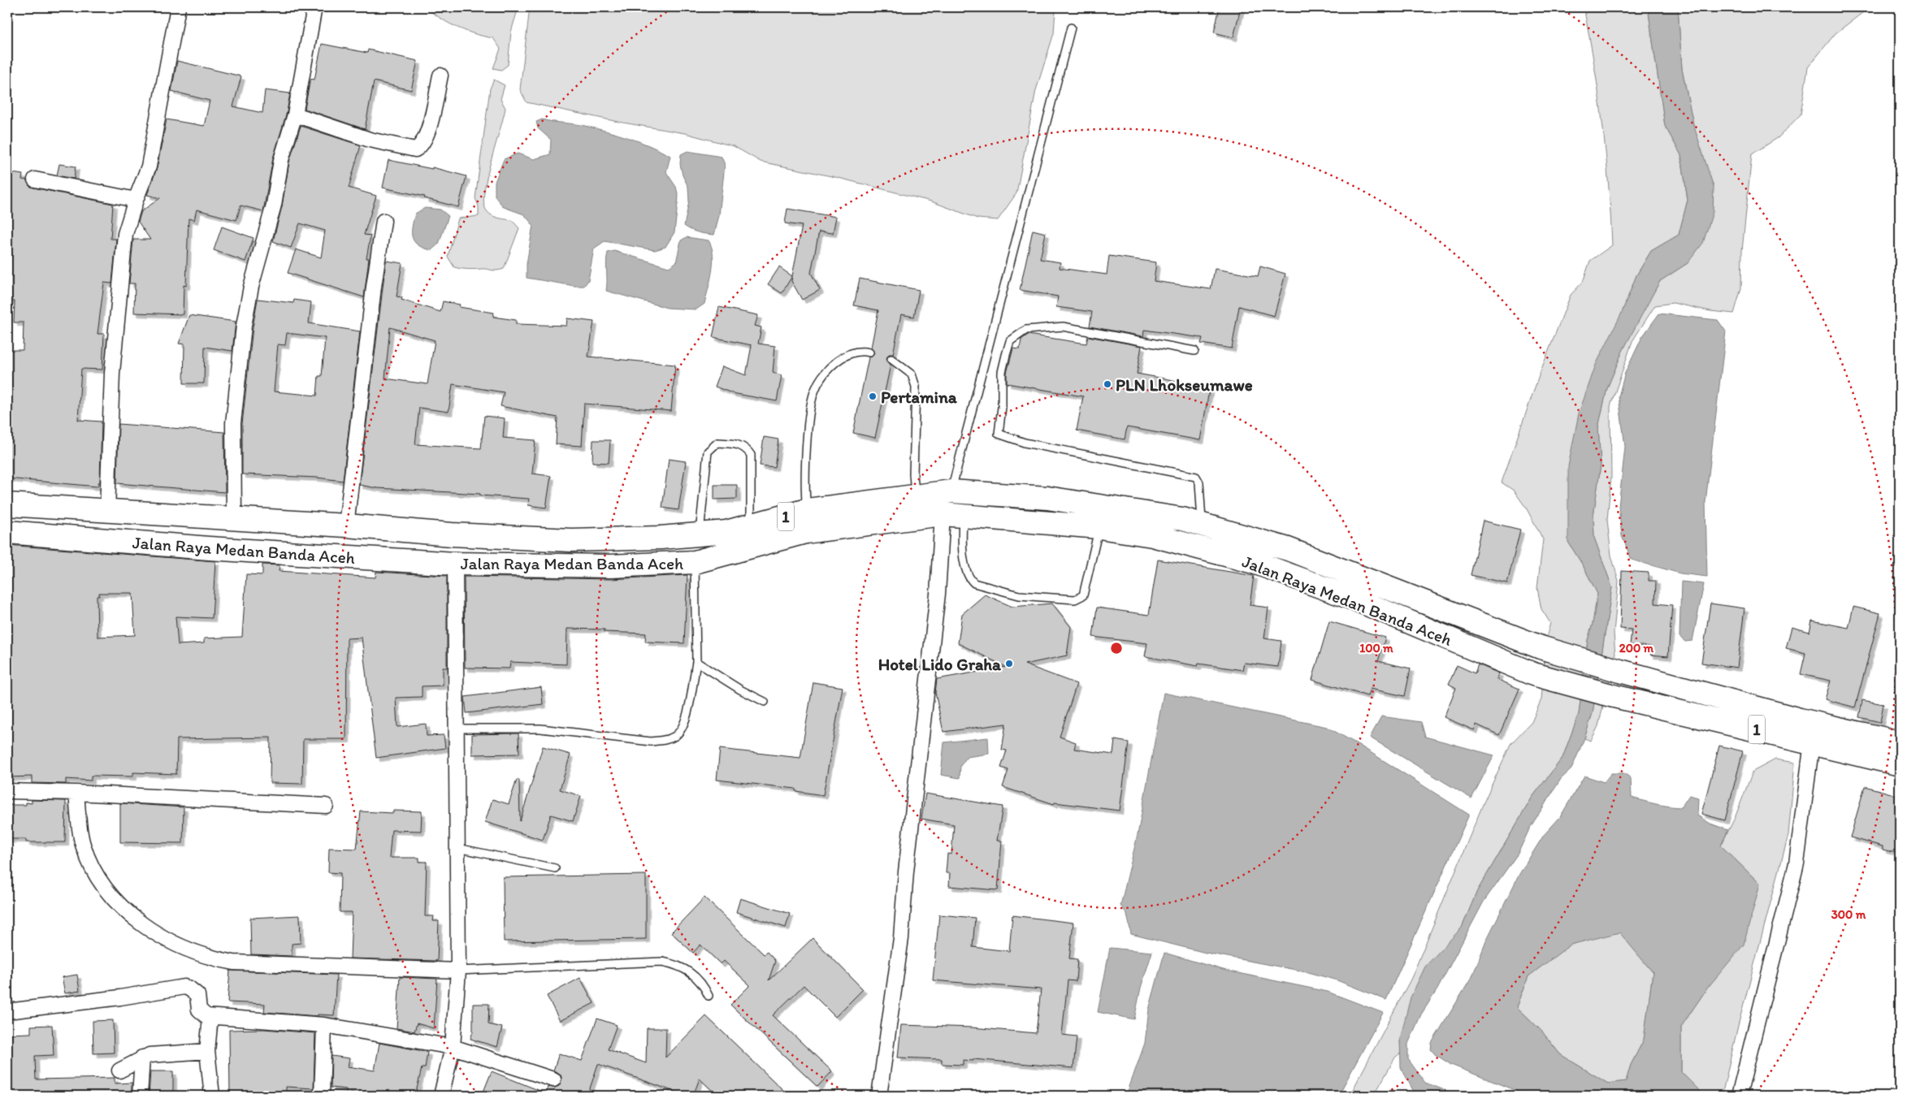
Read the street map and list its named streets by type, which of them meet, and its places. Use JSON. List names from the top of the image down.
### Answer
{
  "streets": {
    "highway": ["1", "Jalan Raya Medan Banda Aceh"]
  },
  "places": ["PLN Lhokseumawe", "Pertamina", "Hotel Lido Graha"],
  "rings": ["100 m", "200 m", "300 m"]
}
